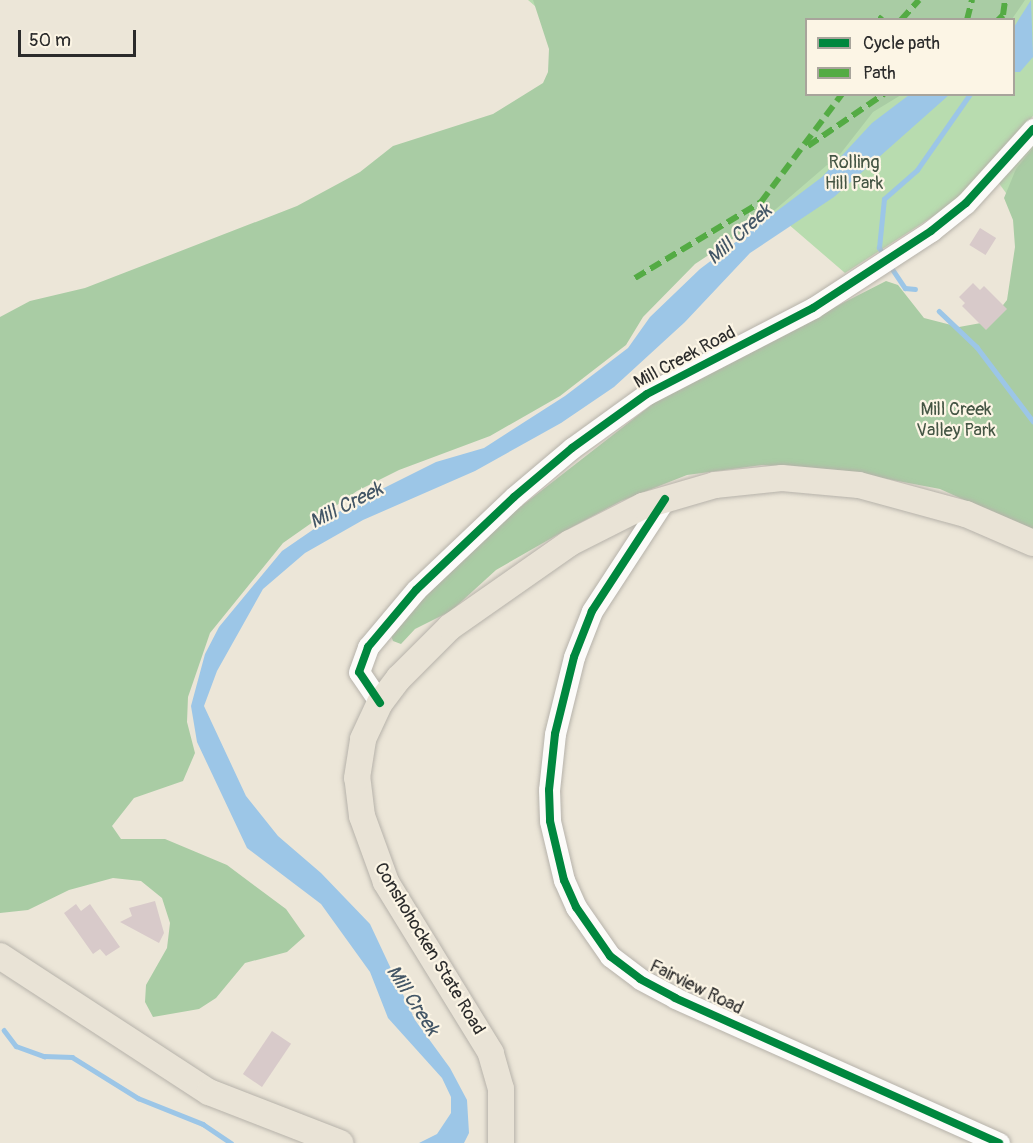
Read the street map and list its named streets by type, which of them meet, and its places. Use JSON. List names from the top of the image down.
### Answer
{
  "streets": {
    "main road": ["Conshohocken State Road"],
    "street": ["Mill Creek Road", "Fairview Road"]
  },
  "crossings": [
    ["Mill Creek Road", "Conshohocken State Road"],
    ["Conshohocken State Road", "Fairview Road"]
  ],
  "water": ["Mill Creek"],
  "parks": ["Rolling Hill Park", "Mill Creek Valley Park"],
  "legend": ["Cycle path", "Path"],
  "scale_bar": "50 m"
}
